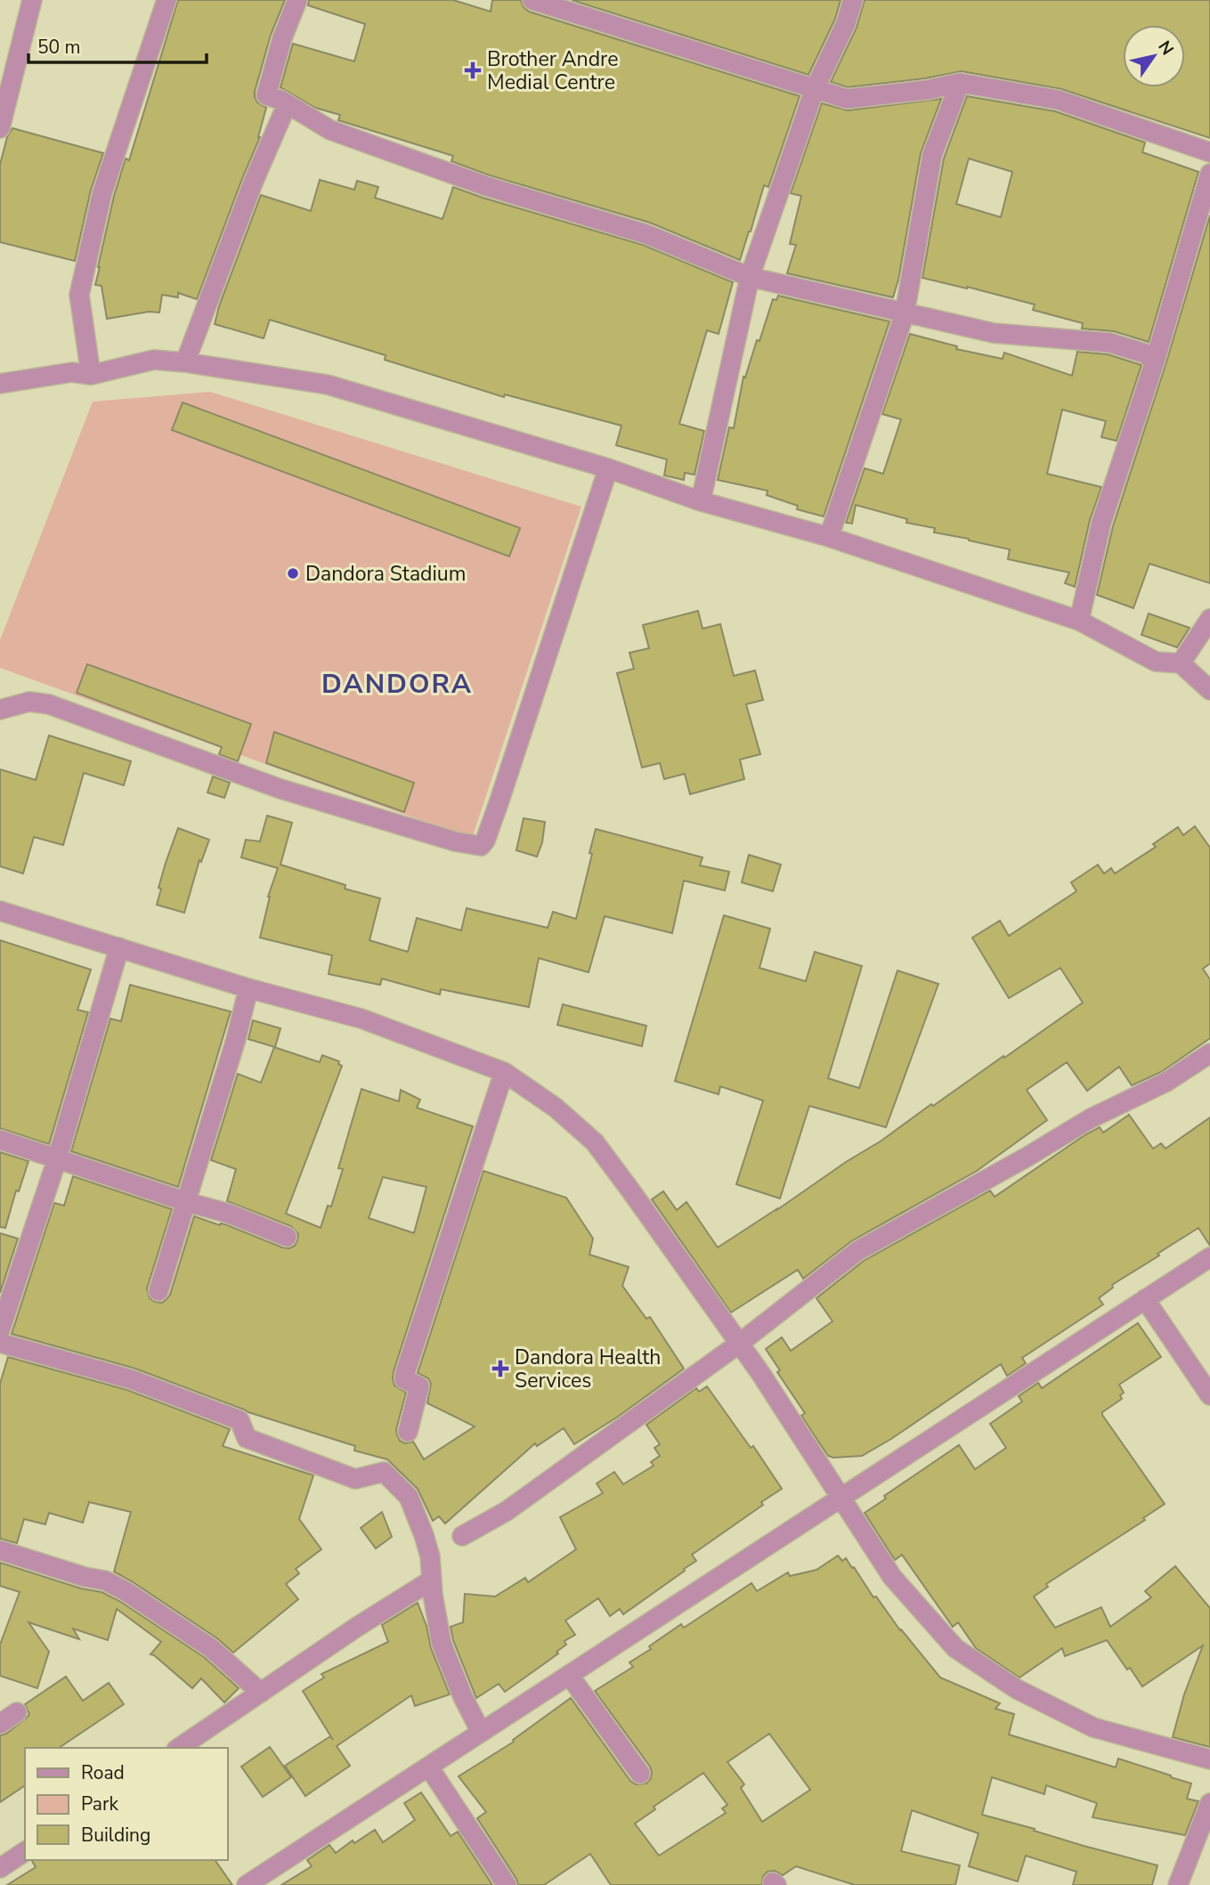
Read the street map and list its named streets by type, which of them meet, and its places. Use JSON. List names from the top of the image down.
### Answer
{
  "districts": ["DANDORA"],
  "places": {
    "health": ["Brother Andre Medial Centre", "Dandora Health Services"],
    "other": ["Dandora Stadium"]
  },
  "legend": ["Road", "Park", "Building"],
  "scale_bar": "50 m",
  "north": "top right"
}
